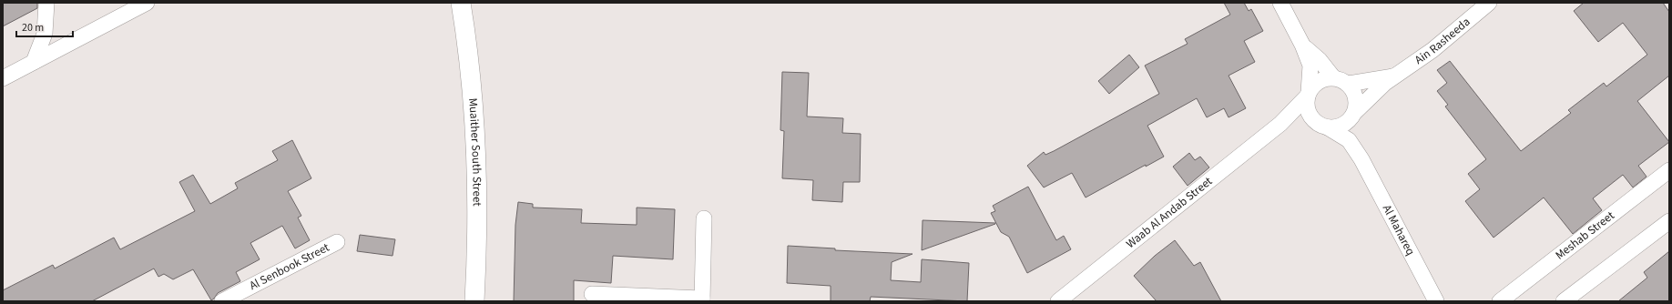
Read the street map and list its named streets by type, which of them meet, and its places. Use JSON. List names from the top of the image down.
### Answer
{
  "streets": {
    "street": [
      "Ain Rasheeda",
      "Muaither South Street",
      "Waab Al Andab Street",
      "Al Mahareq",
      "Meshab Street",
      "Al Senbook Street"
    ]
  },
  "crossings": [
    ["Ain Rasheeda", "Waab Al Andab Street"],
    ["Ain Rasheeda", "Al Mahareq"],
    ["Waab Al Andab Street", "Al Mahareq"]
  ],
  "scale_bar": "20 m"
}
